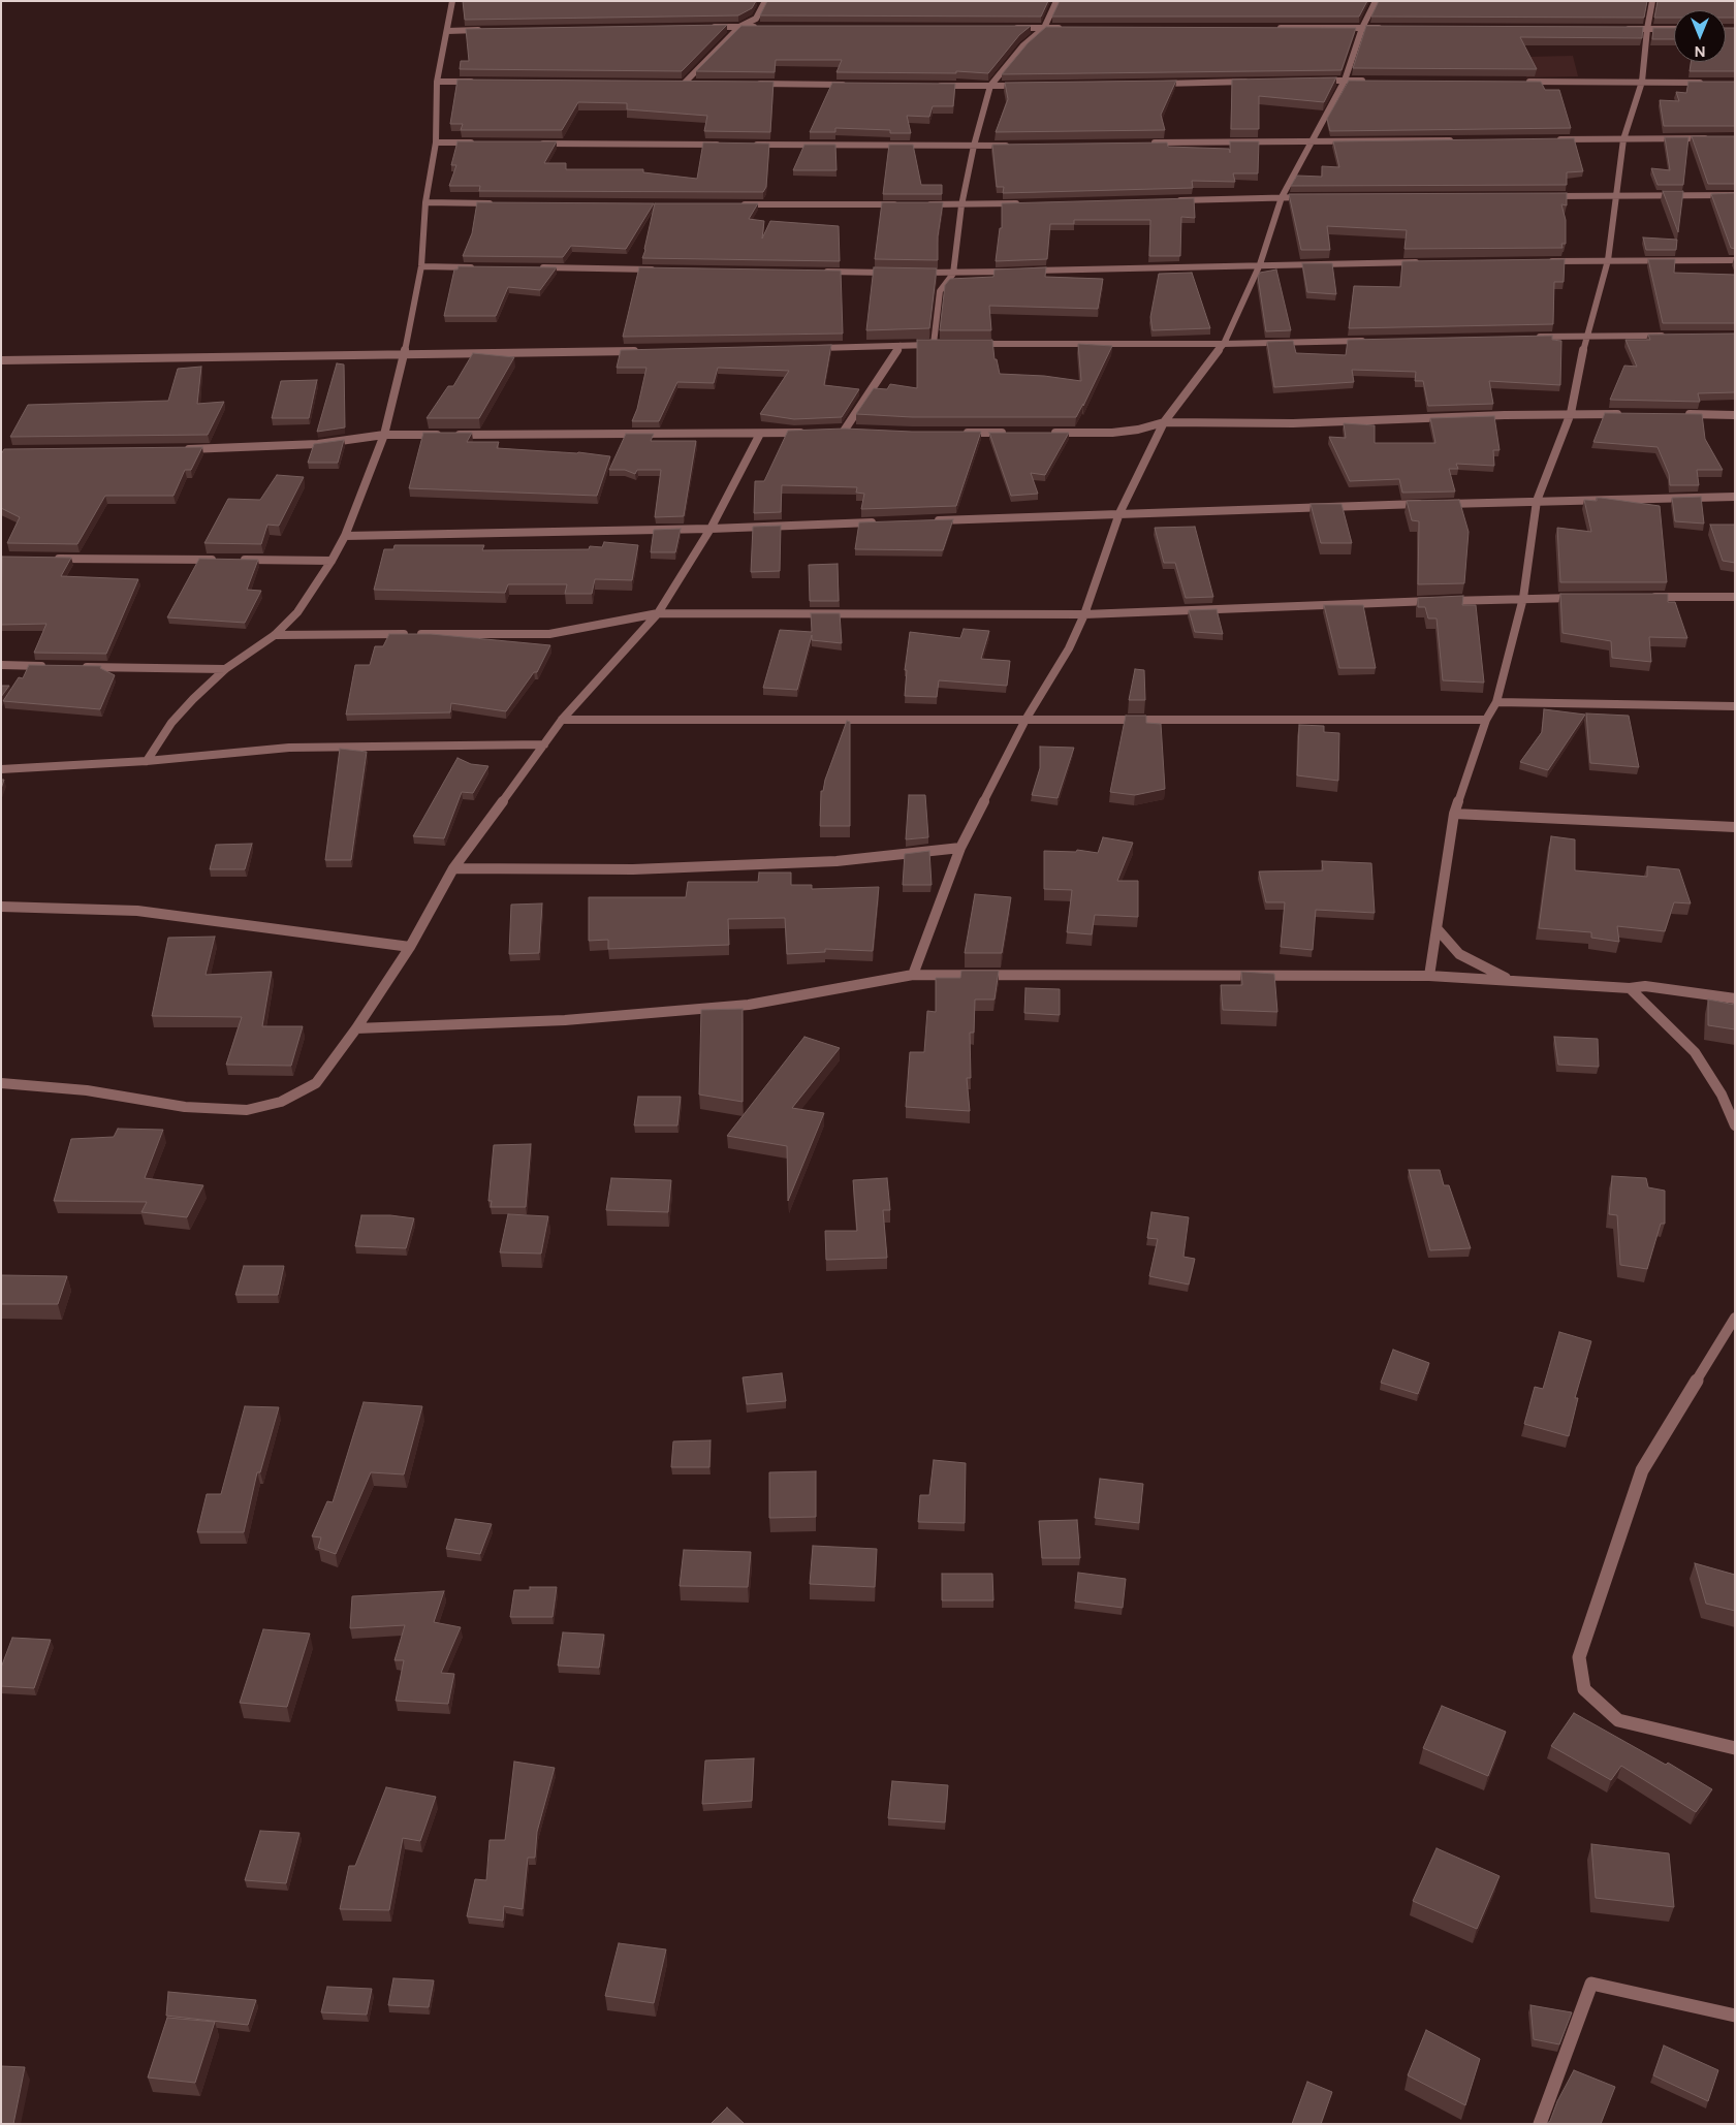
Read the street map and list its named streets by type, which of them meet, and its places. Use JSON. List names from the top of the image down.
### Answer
{
  "north": "bottom"
}
